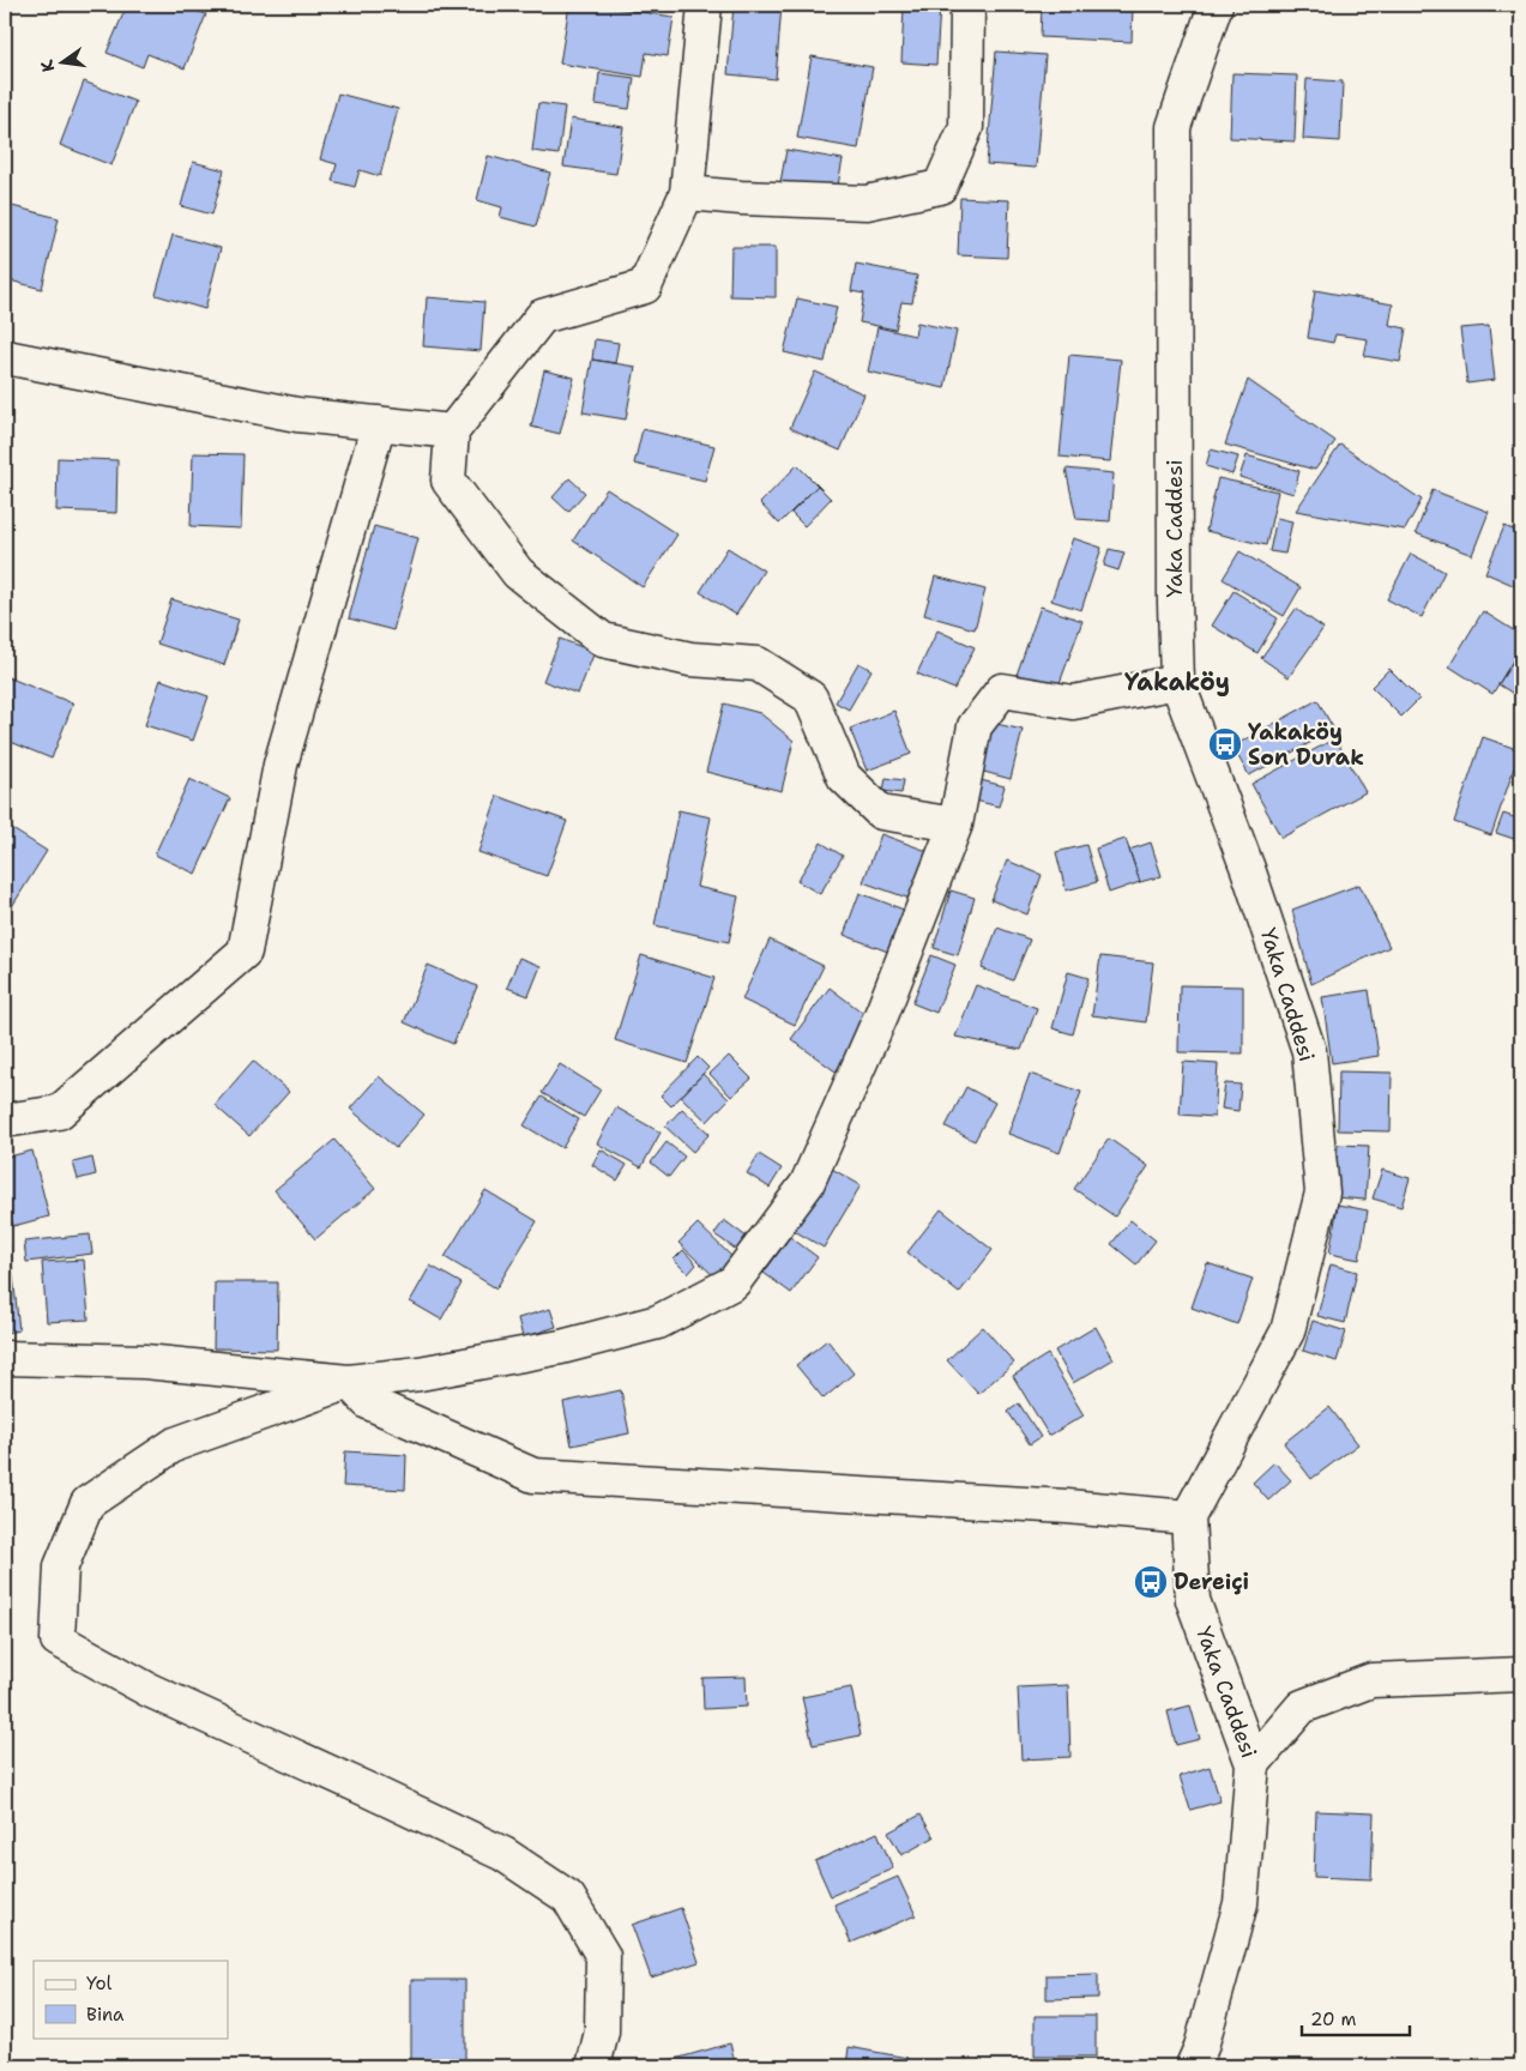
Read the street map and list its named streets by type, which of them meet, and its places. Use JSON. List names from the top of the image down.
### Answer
{
  "streets": {
    "street": ["Yaka Caddesi"]
  },
  "districts": ["Yakaköy"],
  "places": {
    "bus stop": ["Yakaköy Son Durak", "Dereiçi"]
  },
  "legend": ["Yol", "Bina"],
  "scale_bar": "20 m",
  "north": "left"
}
